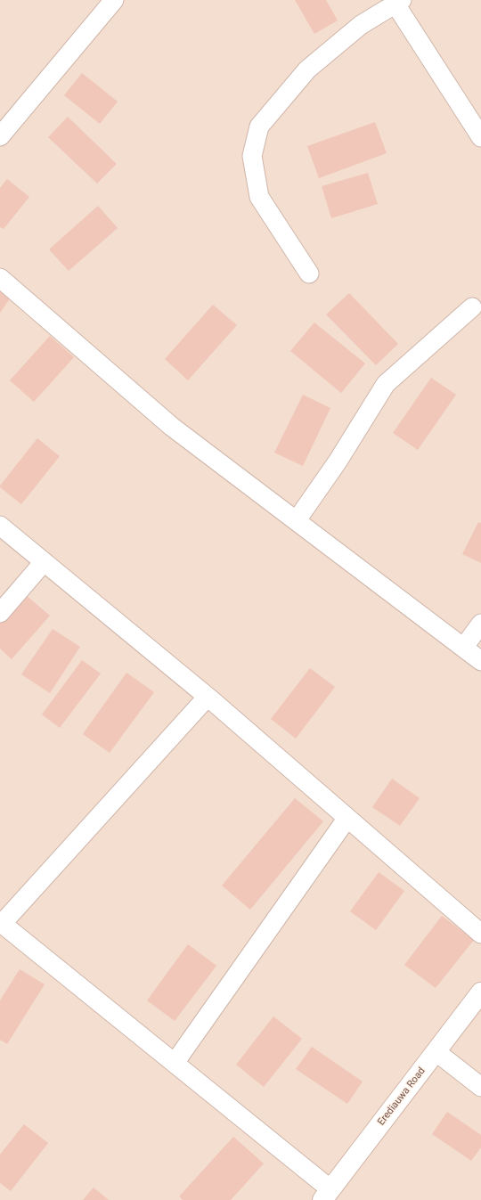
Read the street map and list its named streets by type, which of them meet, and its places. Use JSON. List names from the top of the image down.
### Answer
{
  "streets": {
    "street": ["Erediauwa Road"]
  }
}
